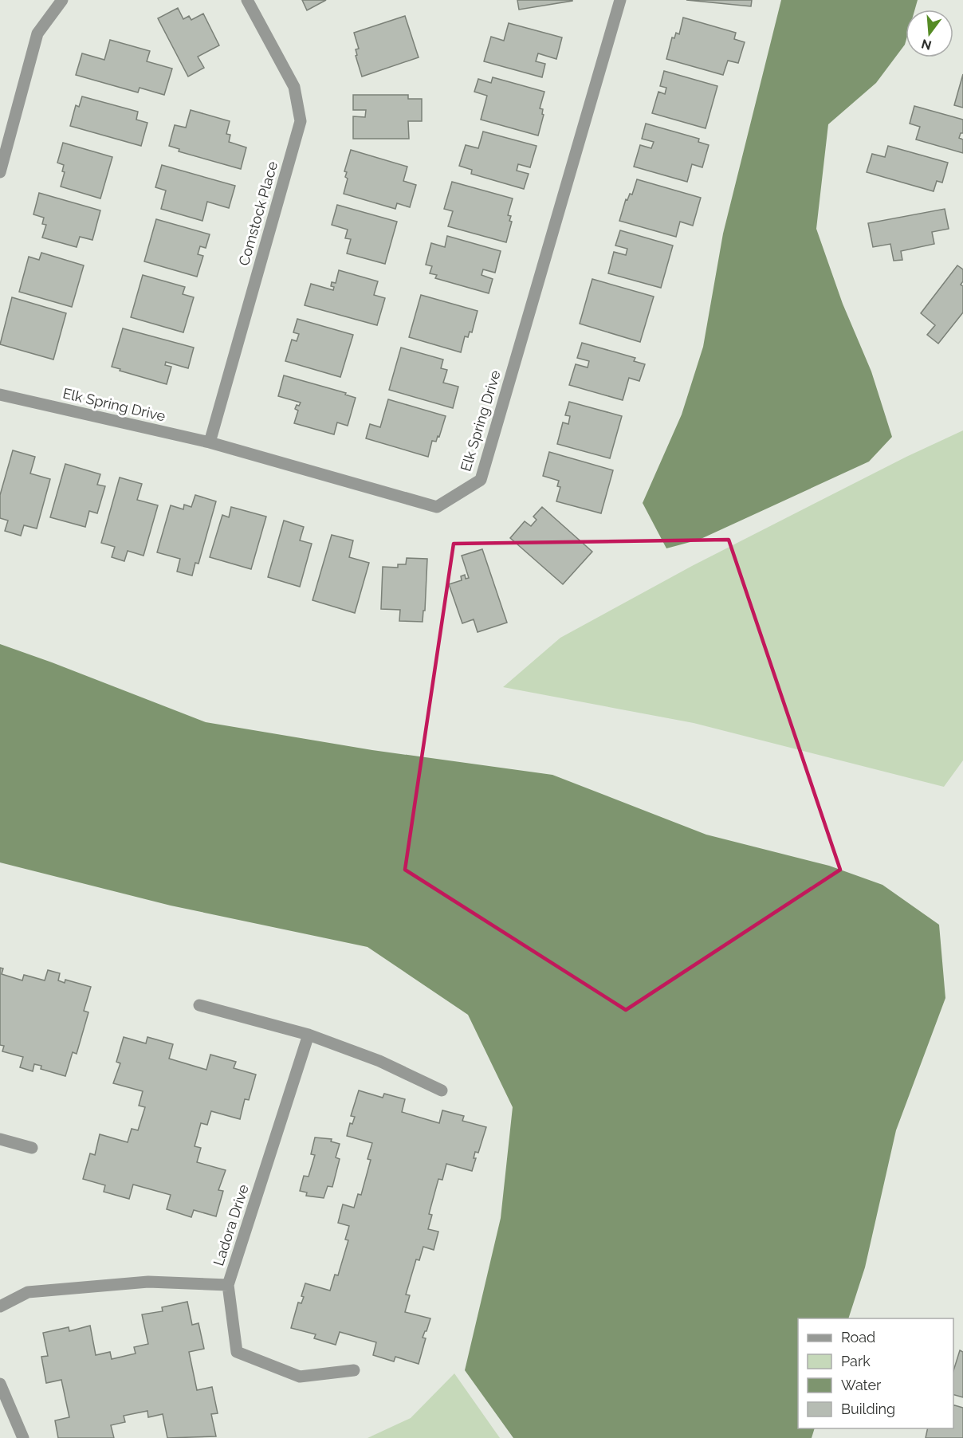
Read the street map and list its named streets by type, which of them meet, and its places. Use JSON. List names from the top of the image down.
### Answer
{
  "streets": {
    "street": ["Comstock Place", "Elk Spring Drive", "Ladora Drive"]
  },
  "crossings": [
    ["Comstock Place", "Elk Spring Drive"]
  ],
  "legend": [
    "Road",
    "Park",
    "Water",
    "Building"
  ],
  "north": "bottom"
}
